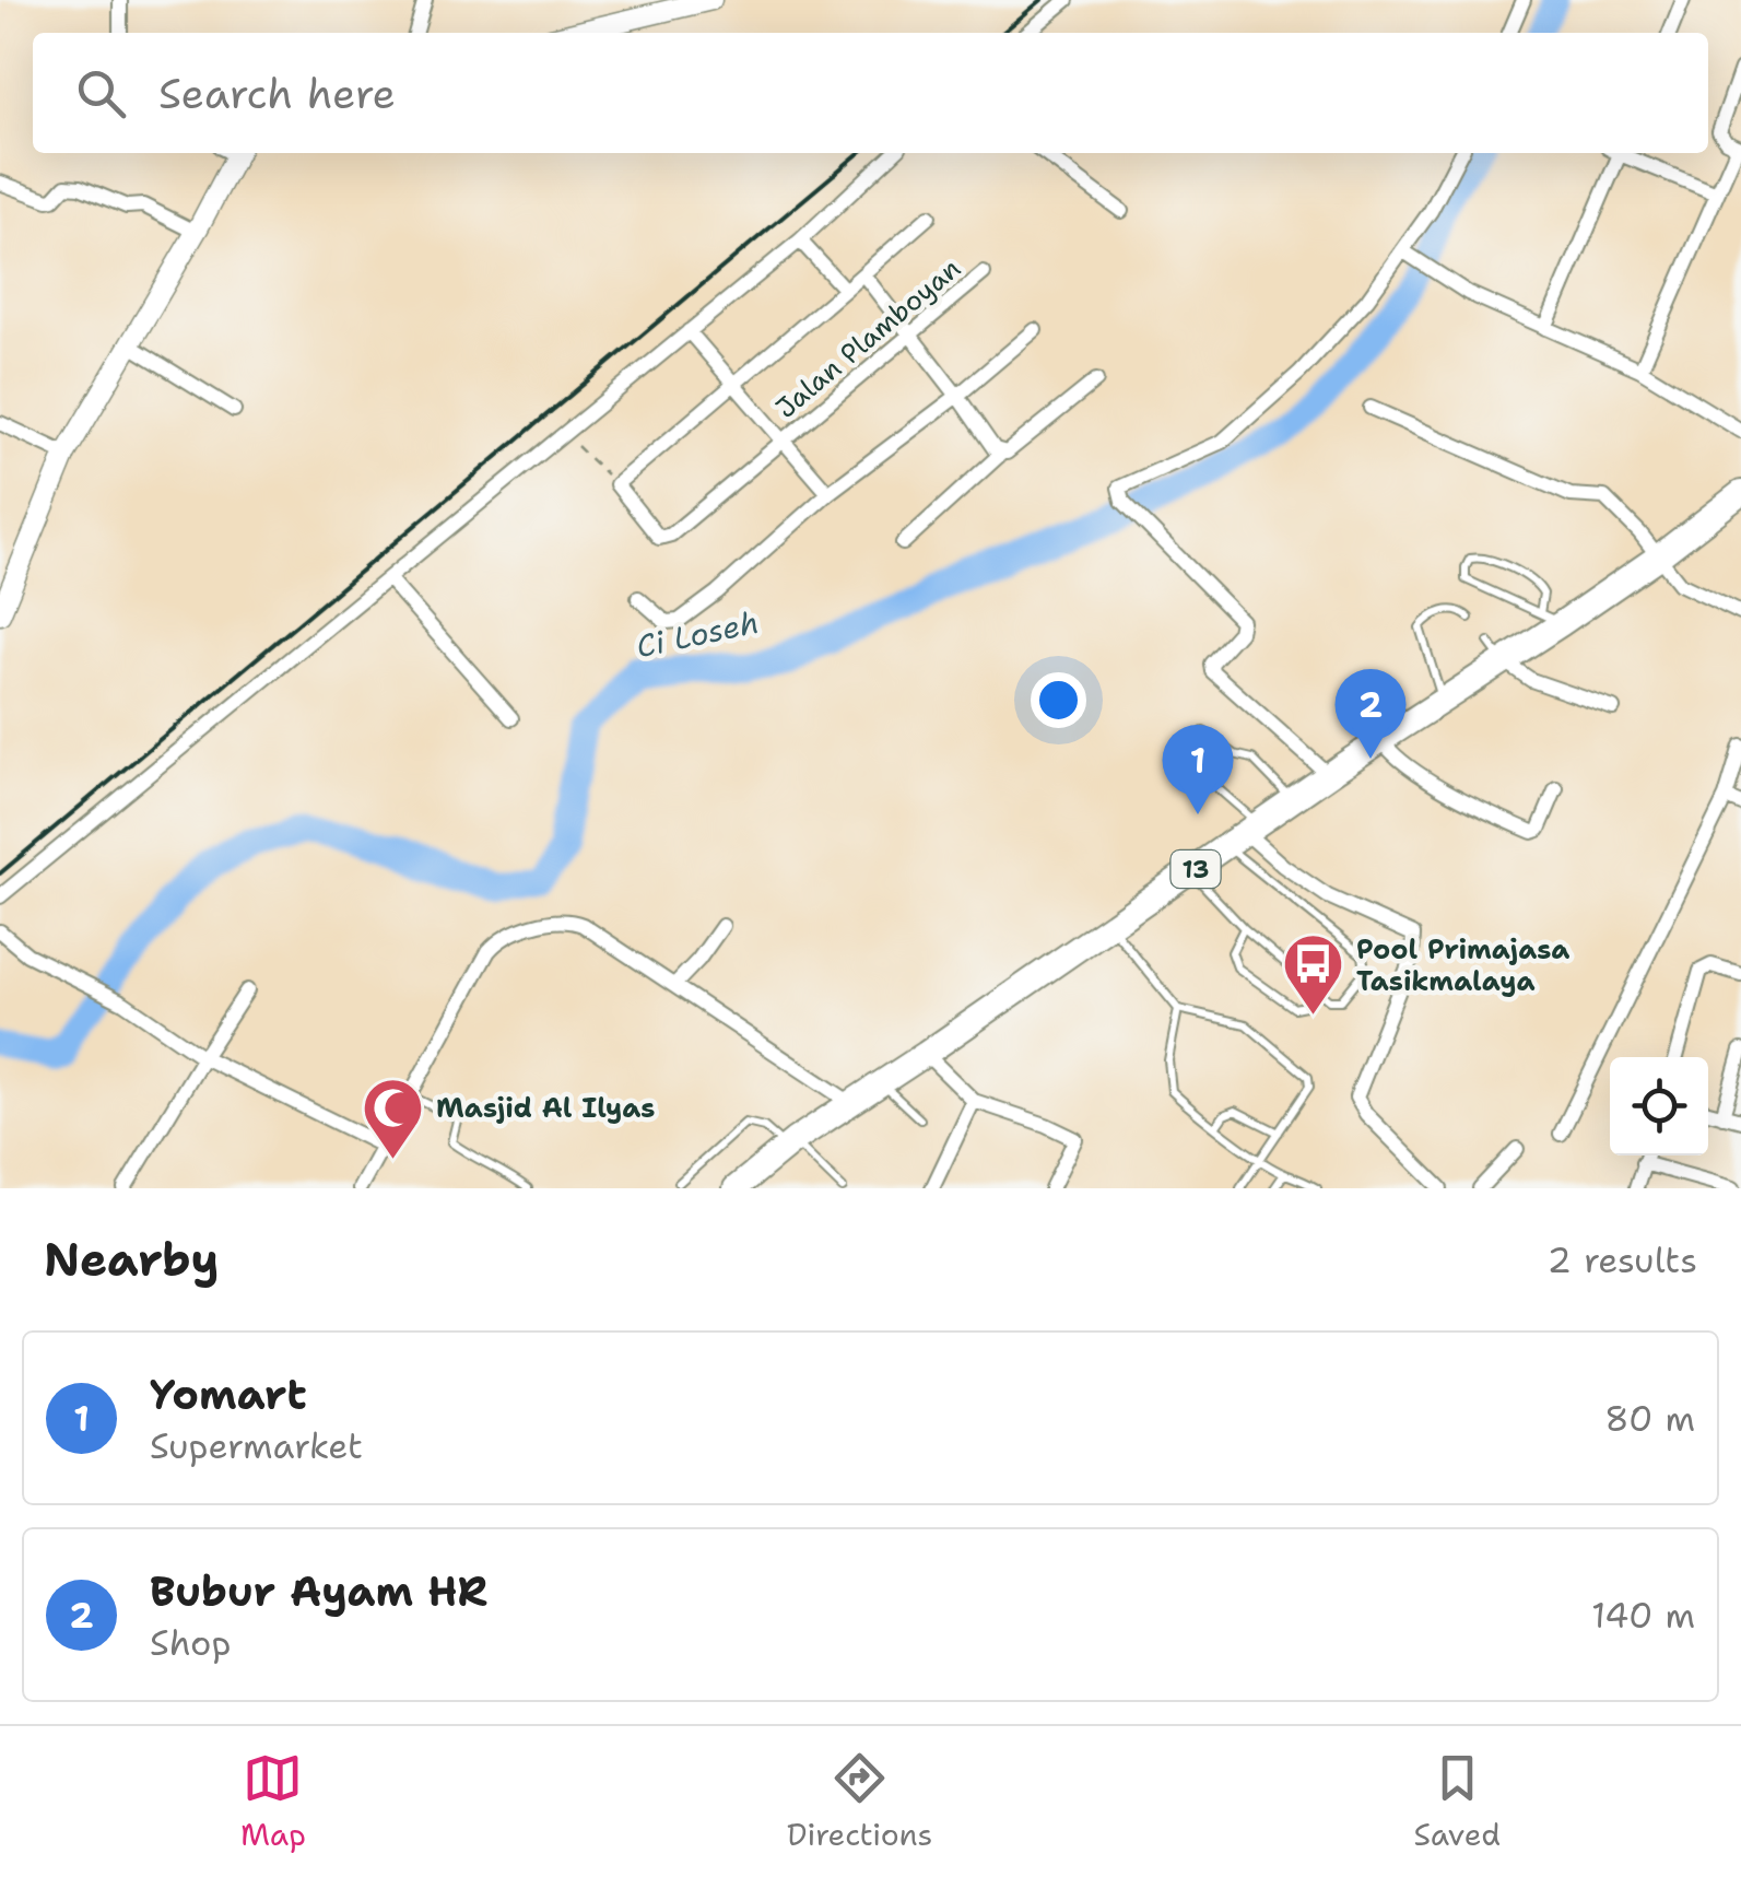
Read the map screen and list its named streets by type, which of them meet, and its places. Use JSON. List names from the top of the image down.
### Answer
{
  "streets": {
    "highway": ["13"],
    "street": ["Jalan Plamboyan"]
  },
  "water": ["Ci Loseh"],
  "places": {
    "bus stop": ["Pool Primajasa Tasikmalaya"],
    "mosque": ["Masjid Al Ilyas"]
  },
  "page": {
    "search": "Search here",
    "pins": ["2", "1"],
    "heading": ["Nearby", "2 results"],
    "list": [
      {
        "mark": "1",
        "name": "Yomart",
        "note": "Supermarket",
        "value": "80 m"
      },
      {
        "mark": "2",
        "name": "Bubur Ayam HR",
        "note": "Shop",
        "value": "140 m"
      }
    ],
    "nav": ["Map", "Directions", "Saved"]
  }
}
